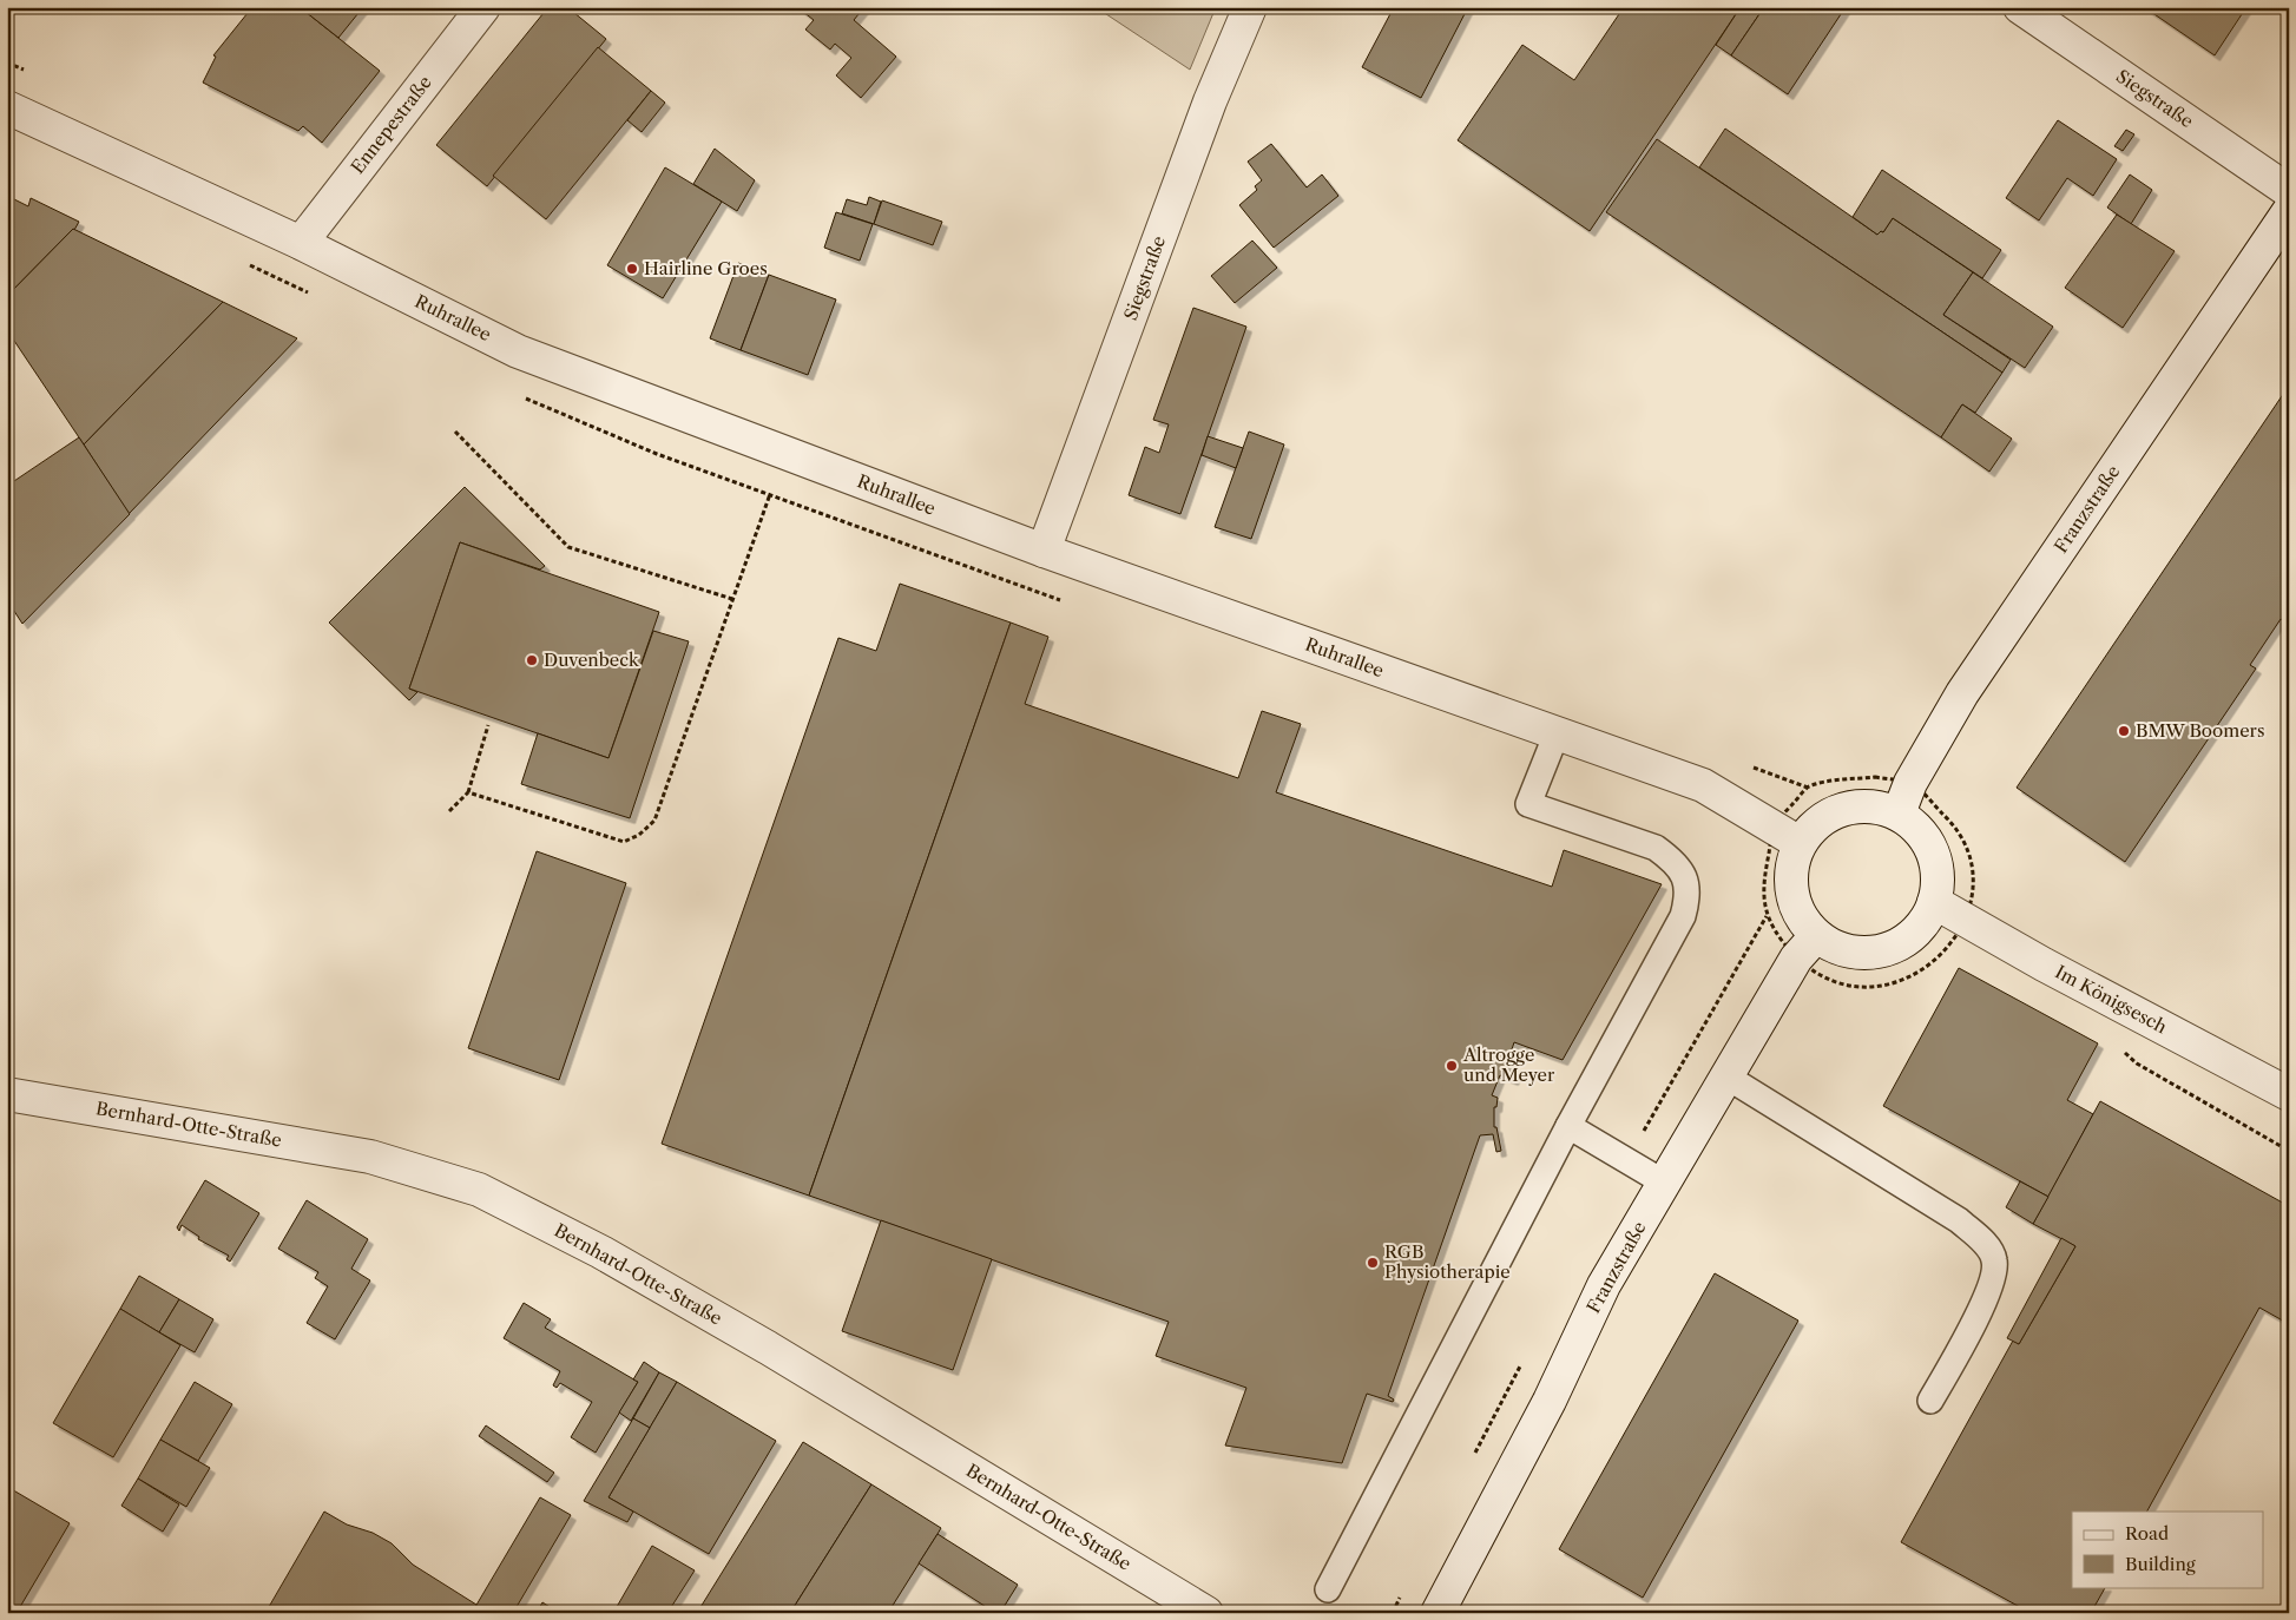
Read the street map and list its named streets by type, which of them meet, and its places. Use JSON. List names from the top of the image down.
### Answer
{
  "streets": {
    "street": [
      "Siegstraße",
      "Ennepestraße",
      "Ruhrallee",
      "Franzstraße",
      "Im Königsesch",
      "Bernhard-Otte-Straße"
    ]
  },
  "crossings": [
    ["Siegstraße", "Ruhrallee"],
    ["Ennepestraße", "Ruhrallee"],
    ["Ruhrallee", "Franzstraße"],
    ["Ruhrallee", "Im Königsesch"],
    ["Franzstraße", "Im Königsesch"]
  ],
  "places": [
    "Hairline Groes",
    "Duvenbeck",
    "BMW Boomers",
    "Altrogge und Meyer",
    "RGB Physiotherapie"
  ],
  "legend": ["Road", "Building"]
}
